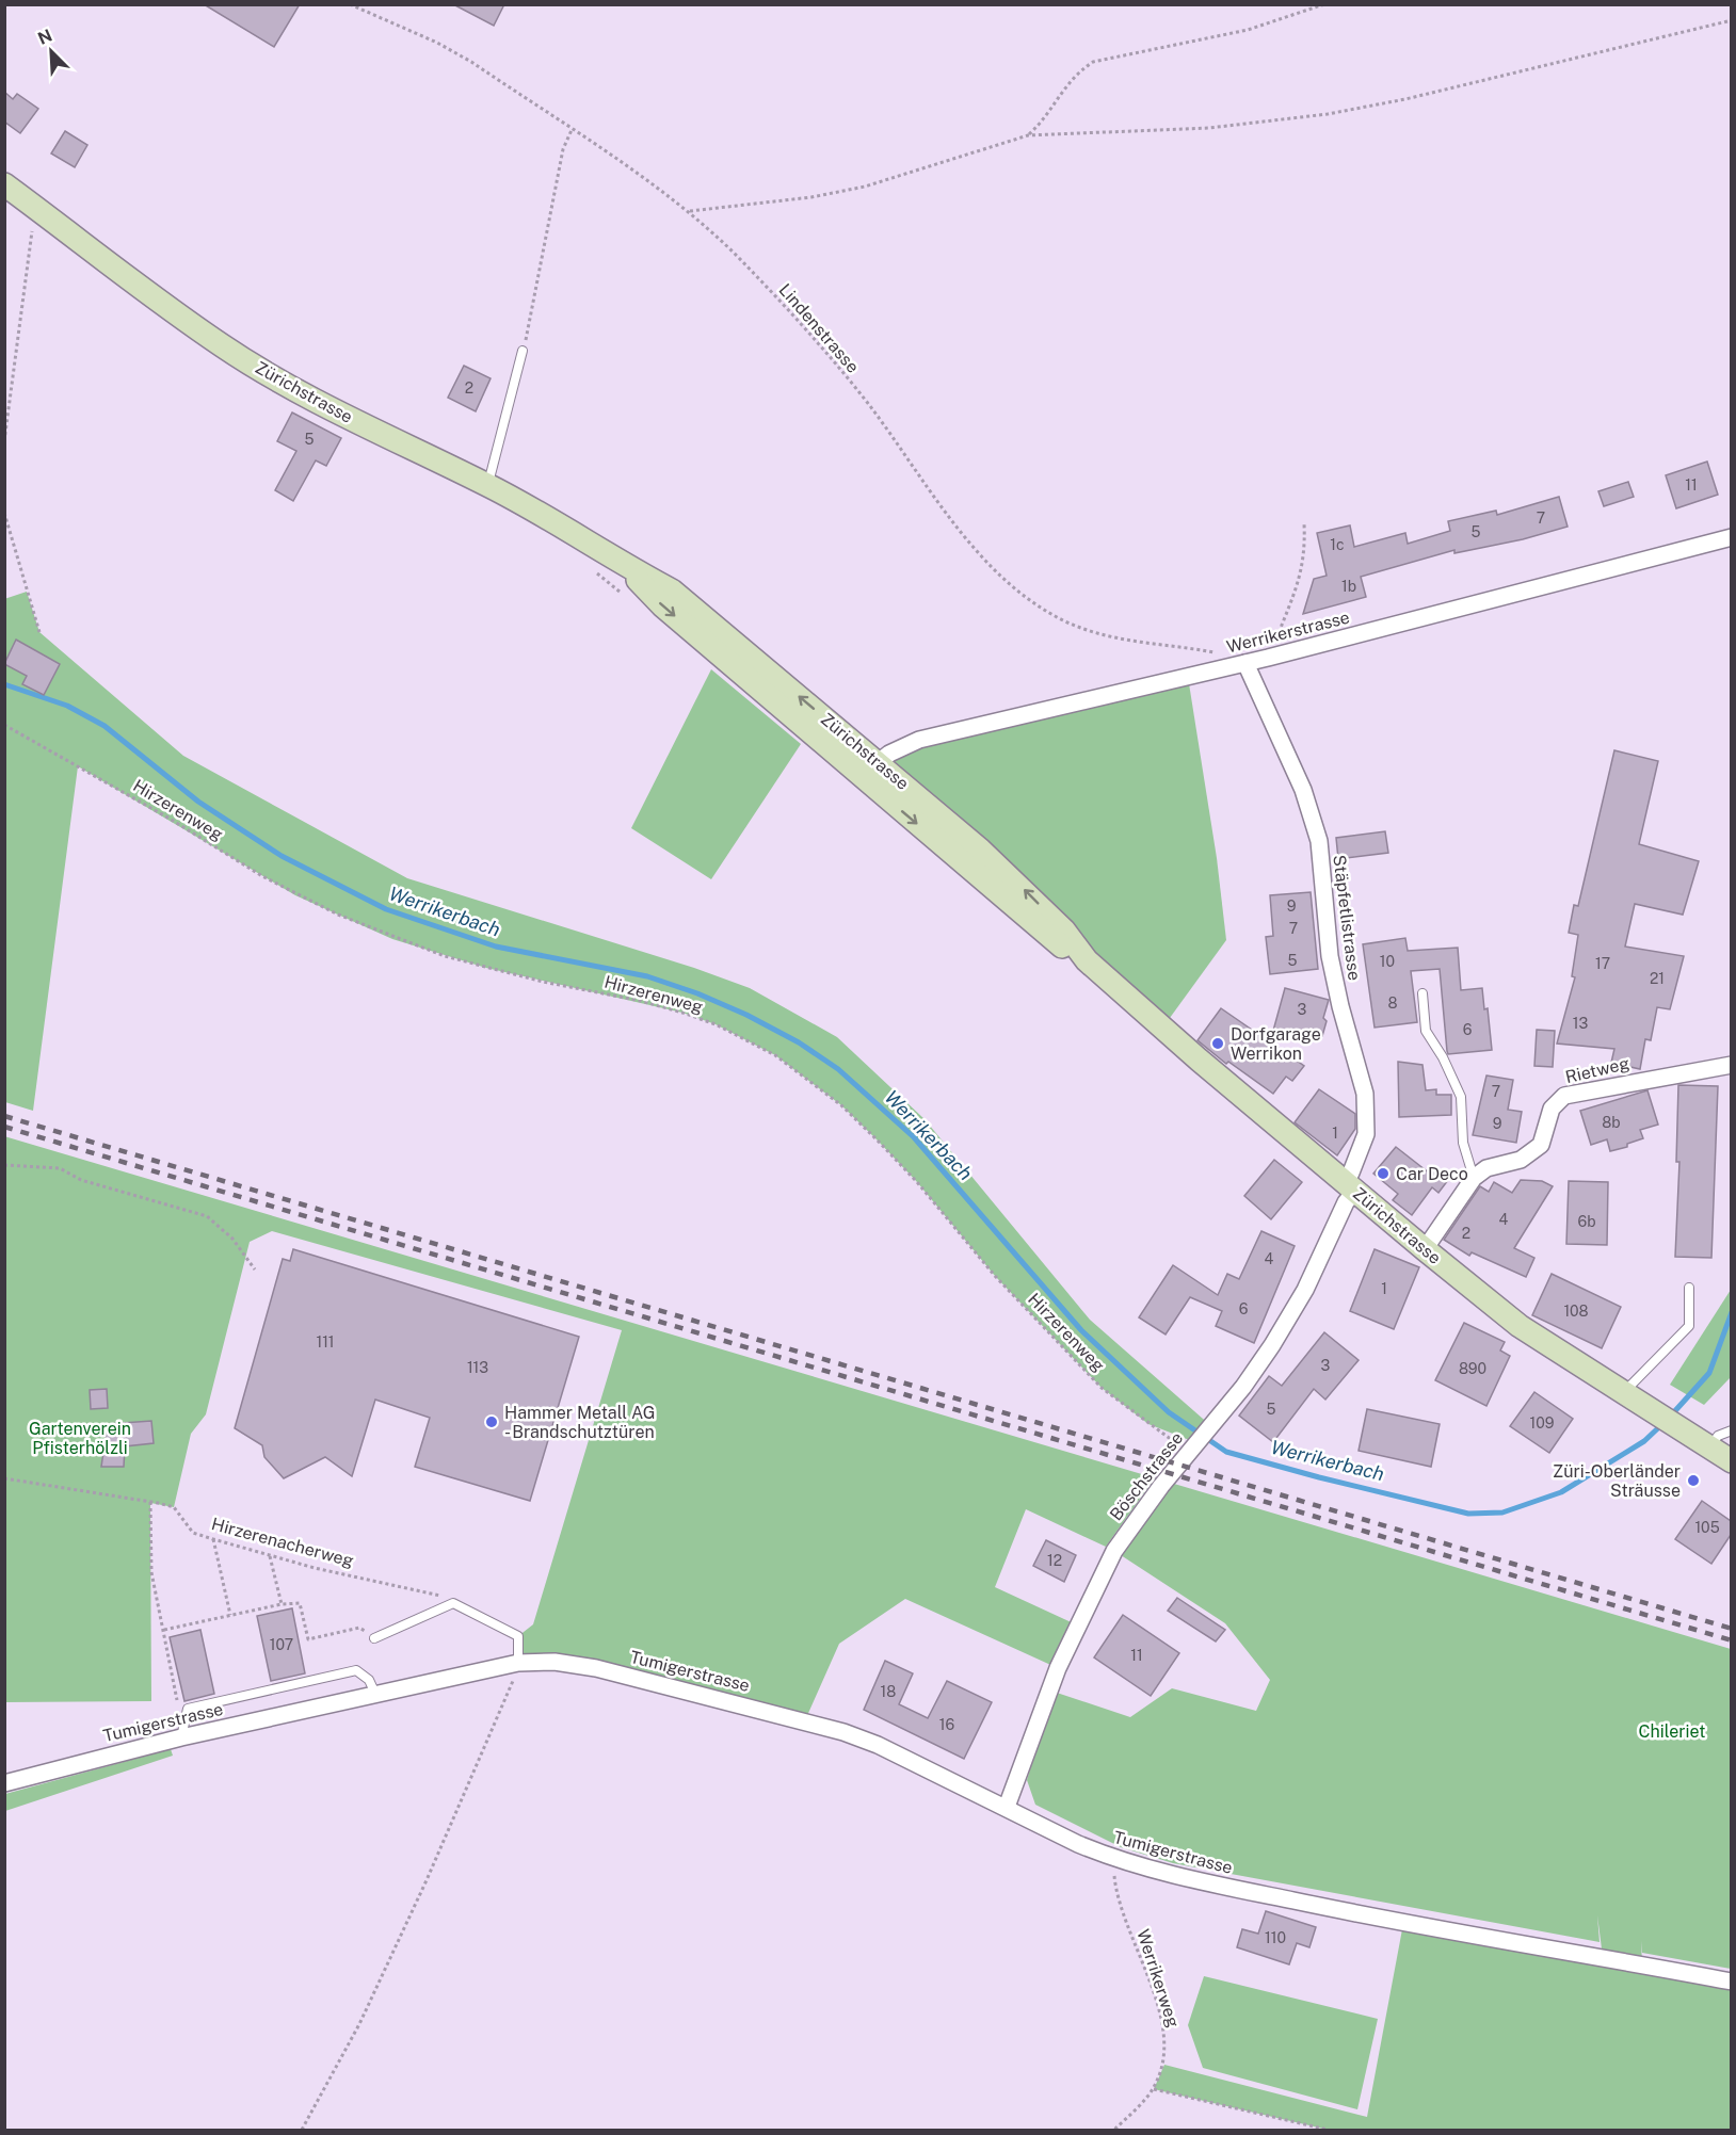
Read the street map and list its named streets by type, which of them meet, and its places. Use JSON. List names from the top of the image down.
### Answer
{
  "streets": {
    "main road": ["Zürichstrasse"],
    "street": [
      "Werrikerstrasse",
      "Stäpfetlistrasse",
      "Rietweg",
      "Böschstrasse",
      "Tumigerstrasse"
    ],
    "path": [
      "Lindenstrasse",
      "Hirzerenweg",
      "Hirzerenacherweg",
      "Werrikerweg"
    ]
  },
  "crossings": [
    ["Lindenstrasse", "Werrikerstrasse"],
    ["Lindenstrasse", "Stäpfetlistrasse"],
    ["Zürichstrasse", "Werrikerstrasse"],
    ["Zürichstrasse", "Stäpfetlistrasse"],
    ["Zürichstrasse", "Böschstrasse"],
    ["Werrikerstrasse", "Stäpfetlistrasse"],
    ["Hirzerenweg", "Böschstrasse"],
    ["Stäpfetlistrasse", "Böschstrasse"],
    ["Böschstrasse", "Tumigerstrasse"],
    ["Tumigerstrasse", "Werrikerweg"]
  ],
  "water": ["Werrikerbach"],
  "parks": ["Gartenverein Pfisterhölzli", "Chileriet"],
  "places": [
    "Dorfgarage Werrikon",
    "Car Deco",
    "Hammer Metall AG - Brandschutztüren",
    "Züri-Oberländer Sträusse"
  ],
  "house_numbers": [
    "2",
    "5",
    "11",
    "7",
    "5",
    "1c",
    "1b",
    "9",
    "7",
    "5",
    "10",
    "17",
    "21",
    "8",
    "3",
    "13",
    "6",
    "7",
    "8b",
    "9",
    "1",
    "4",
    "6b",
    "2",
    "4",
    "1",
    "6",
    "108",
    "111",
    "3",
    "113",
    "890",
    "5",
    "109",
    "105",
    "12",
    "107",
    "11",
    "18",
    "16",
    "110"
  ],
  "north": "top left"
}
